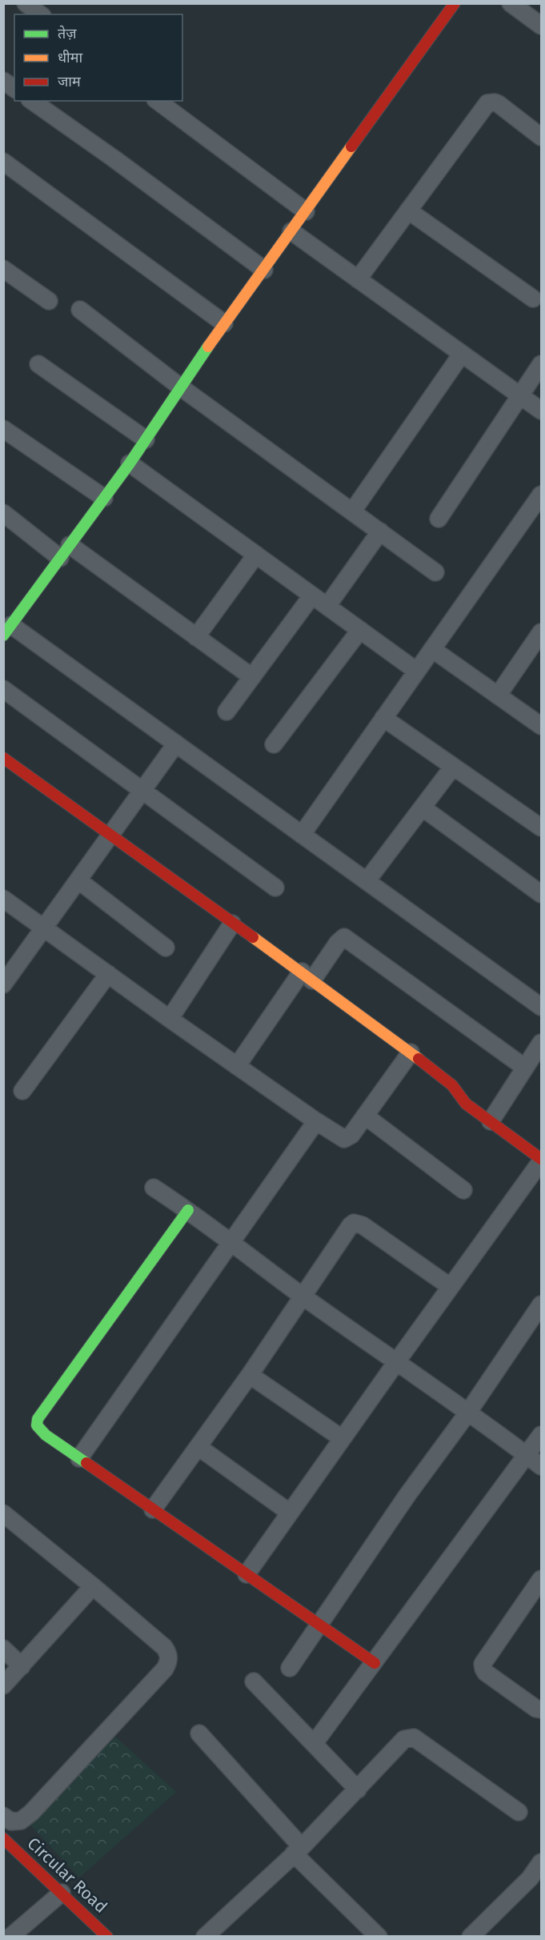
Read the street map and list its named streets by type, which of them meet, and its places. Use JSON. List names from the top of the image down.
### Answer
{
  "streets": {
    "street": ["Circular Road"]
  },
  "legend": ["तेज़", "धीमा", "जाम"]
}
